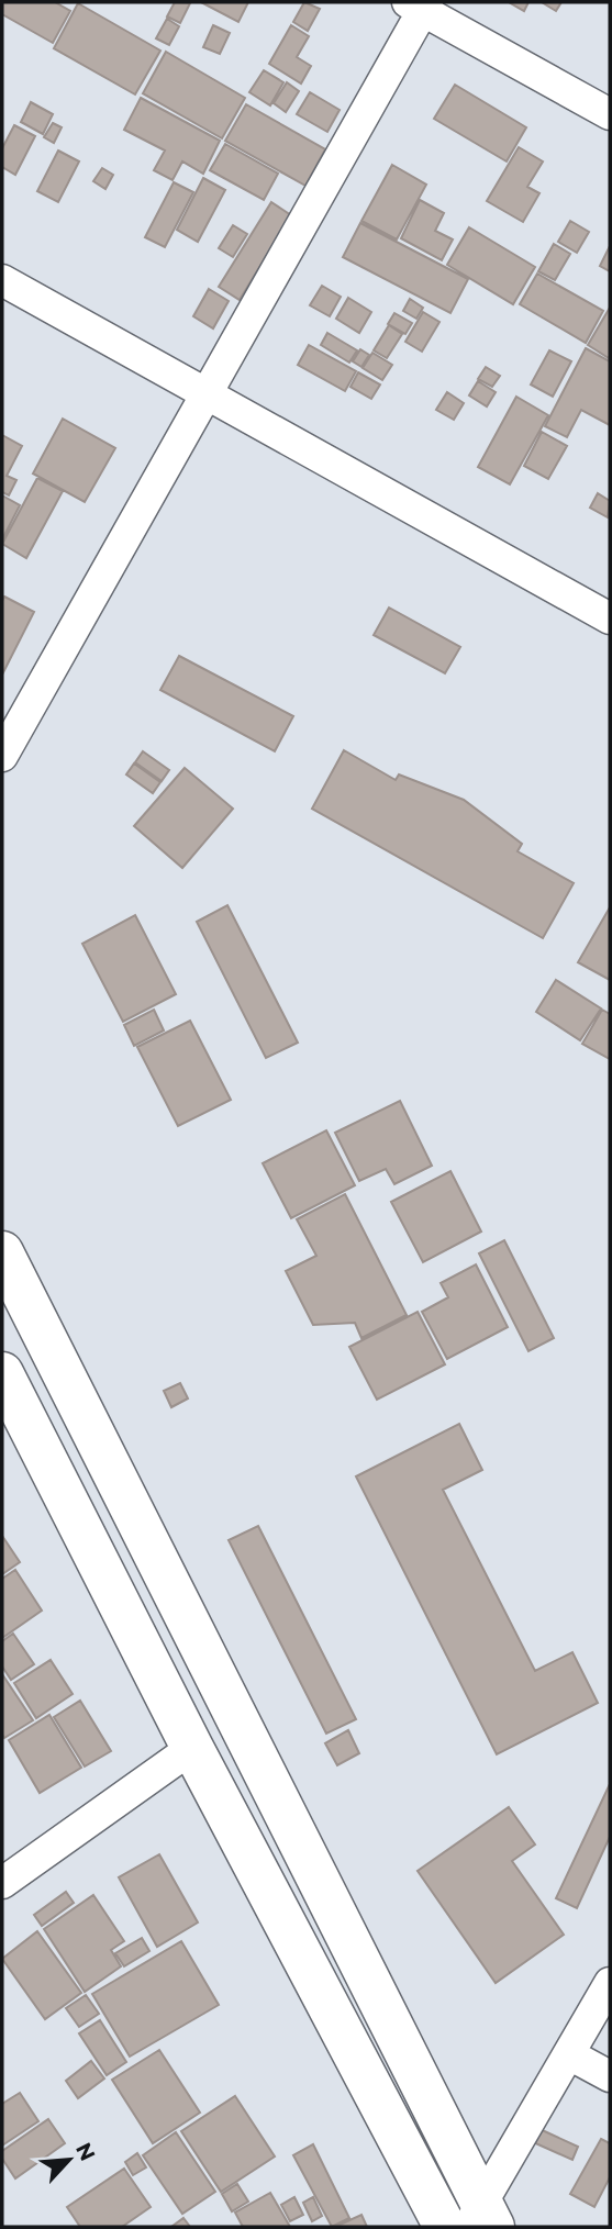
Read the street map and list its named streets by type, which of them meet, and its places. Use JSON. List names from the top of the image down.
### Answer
{
  "north": "top right"
}
